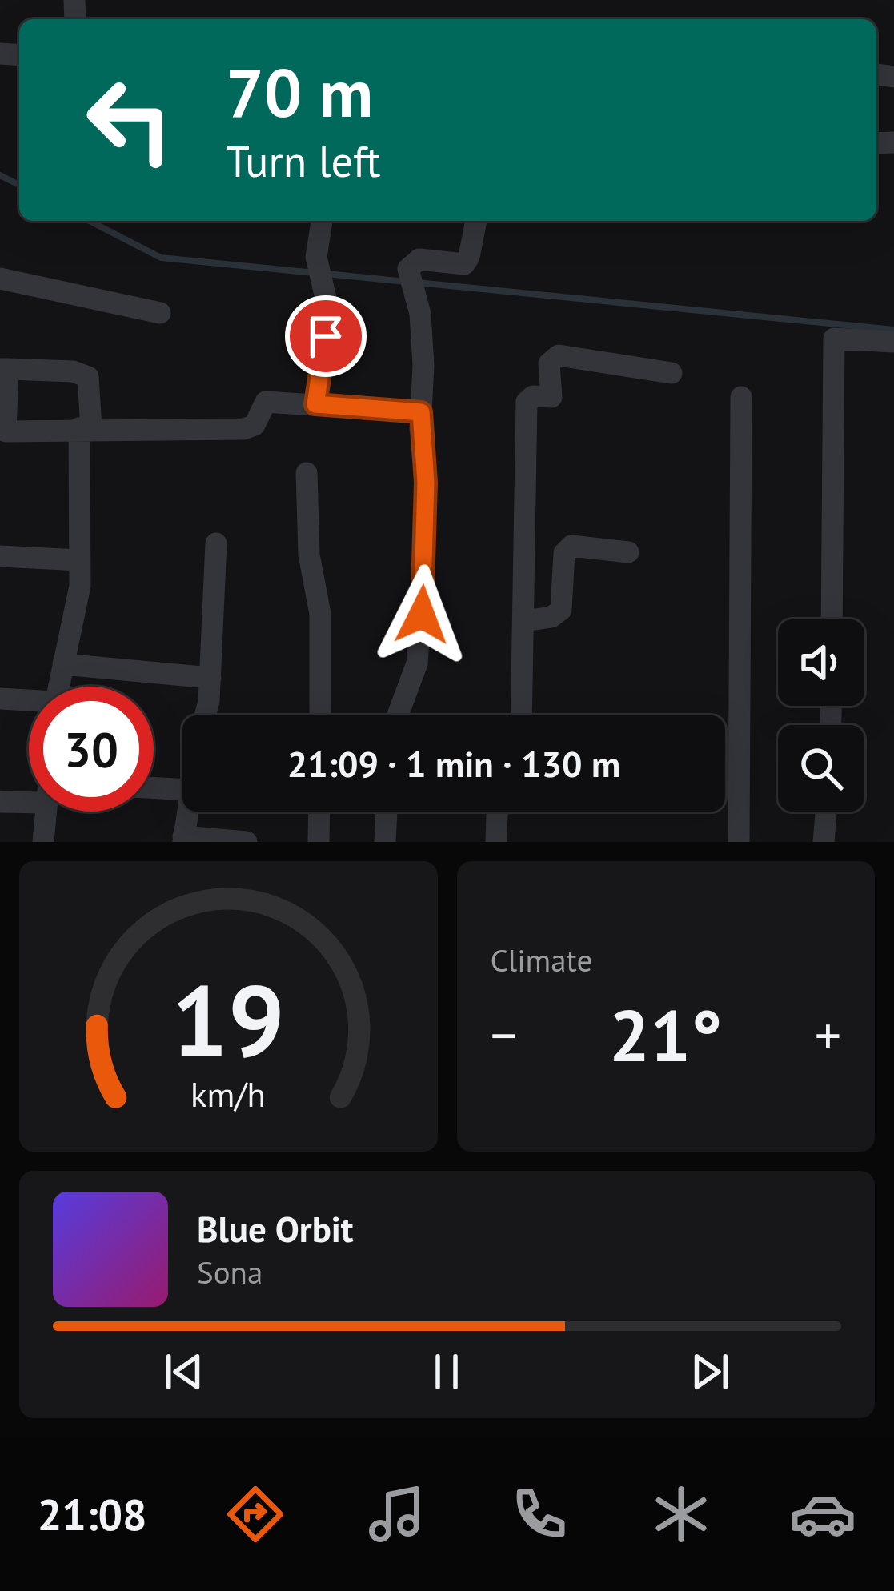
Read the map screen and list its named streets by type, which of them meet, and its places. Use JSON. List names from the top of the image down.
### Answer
{
  "page": {
    "turn": ["70 m", "Turn left"],
    "limit": "30",
    "trip": "21:09 · 1 min · 130 m",
    "tile": "Climate",
    "heat": ["−", "21°", "+"],
    "song": ["Blue Orbit", "Sona"],
    "tabs": "21:08",
    "gauge": ["19", "km/h"]
  }
}
